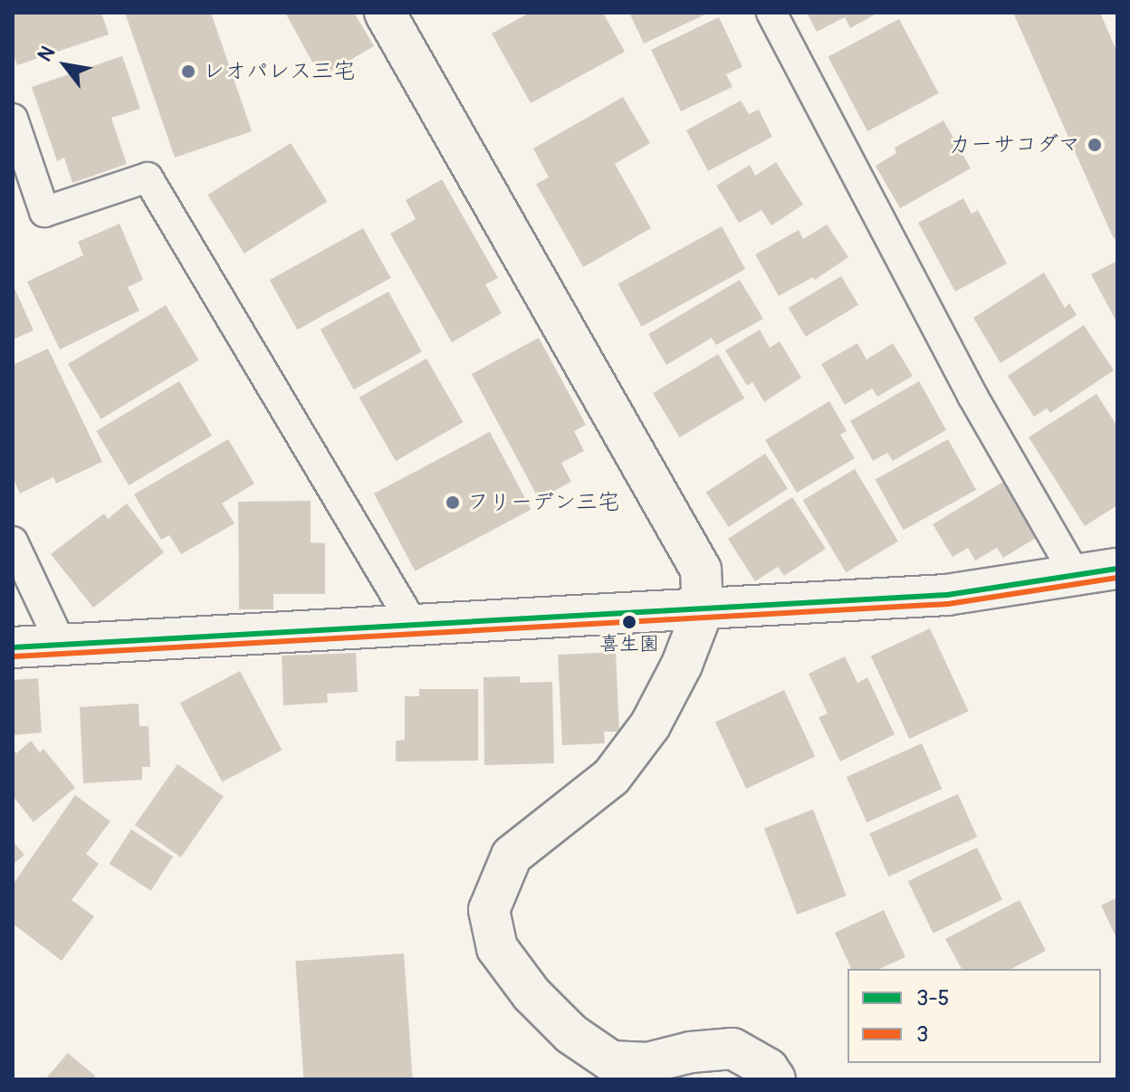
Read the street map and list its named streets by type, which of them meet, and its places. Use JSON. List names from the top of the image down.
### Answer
{
  "places": [
    "レオパレス三宅",
    "カーサコダマ",
    "フリーデン三宅",
    "喜生園"
  ],
  "lines": ["transit line 3-5", "transit line 3"],
  "legend": ["3-5", "3"],
  "north": "top left"
}
